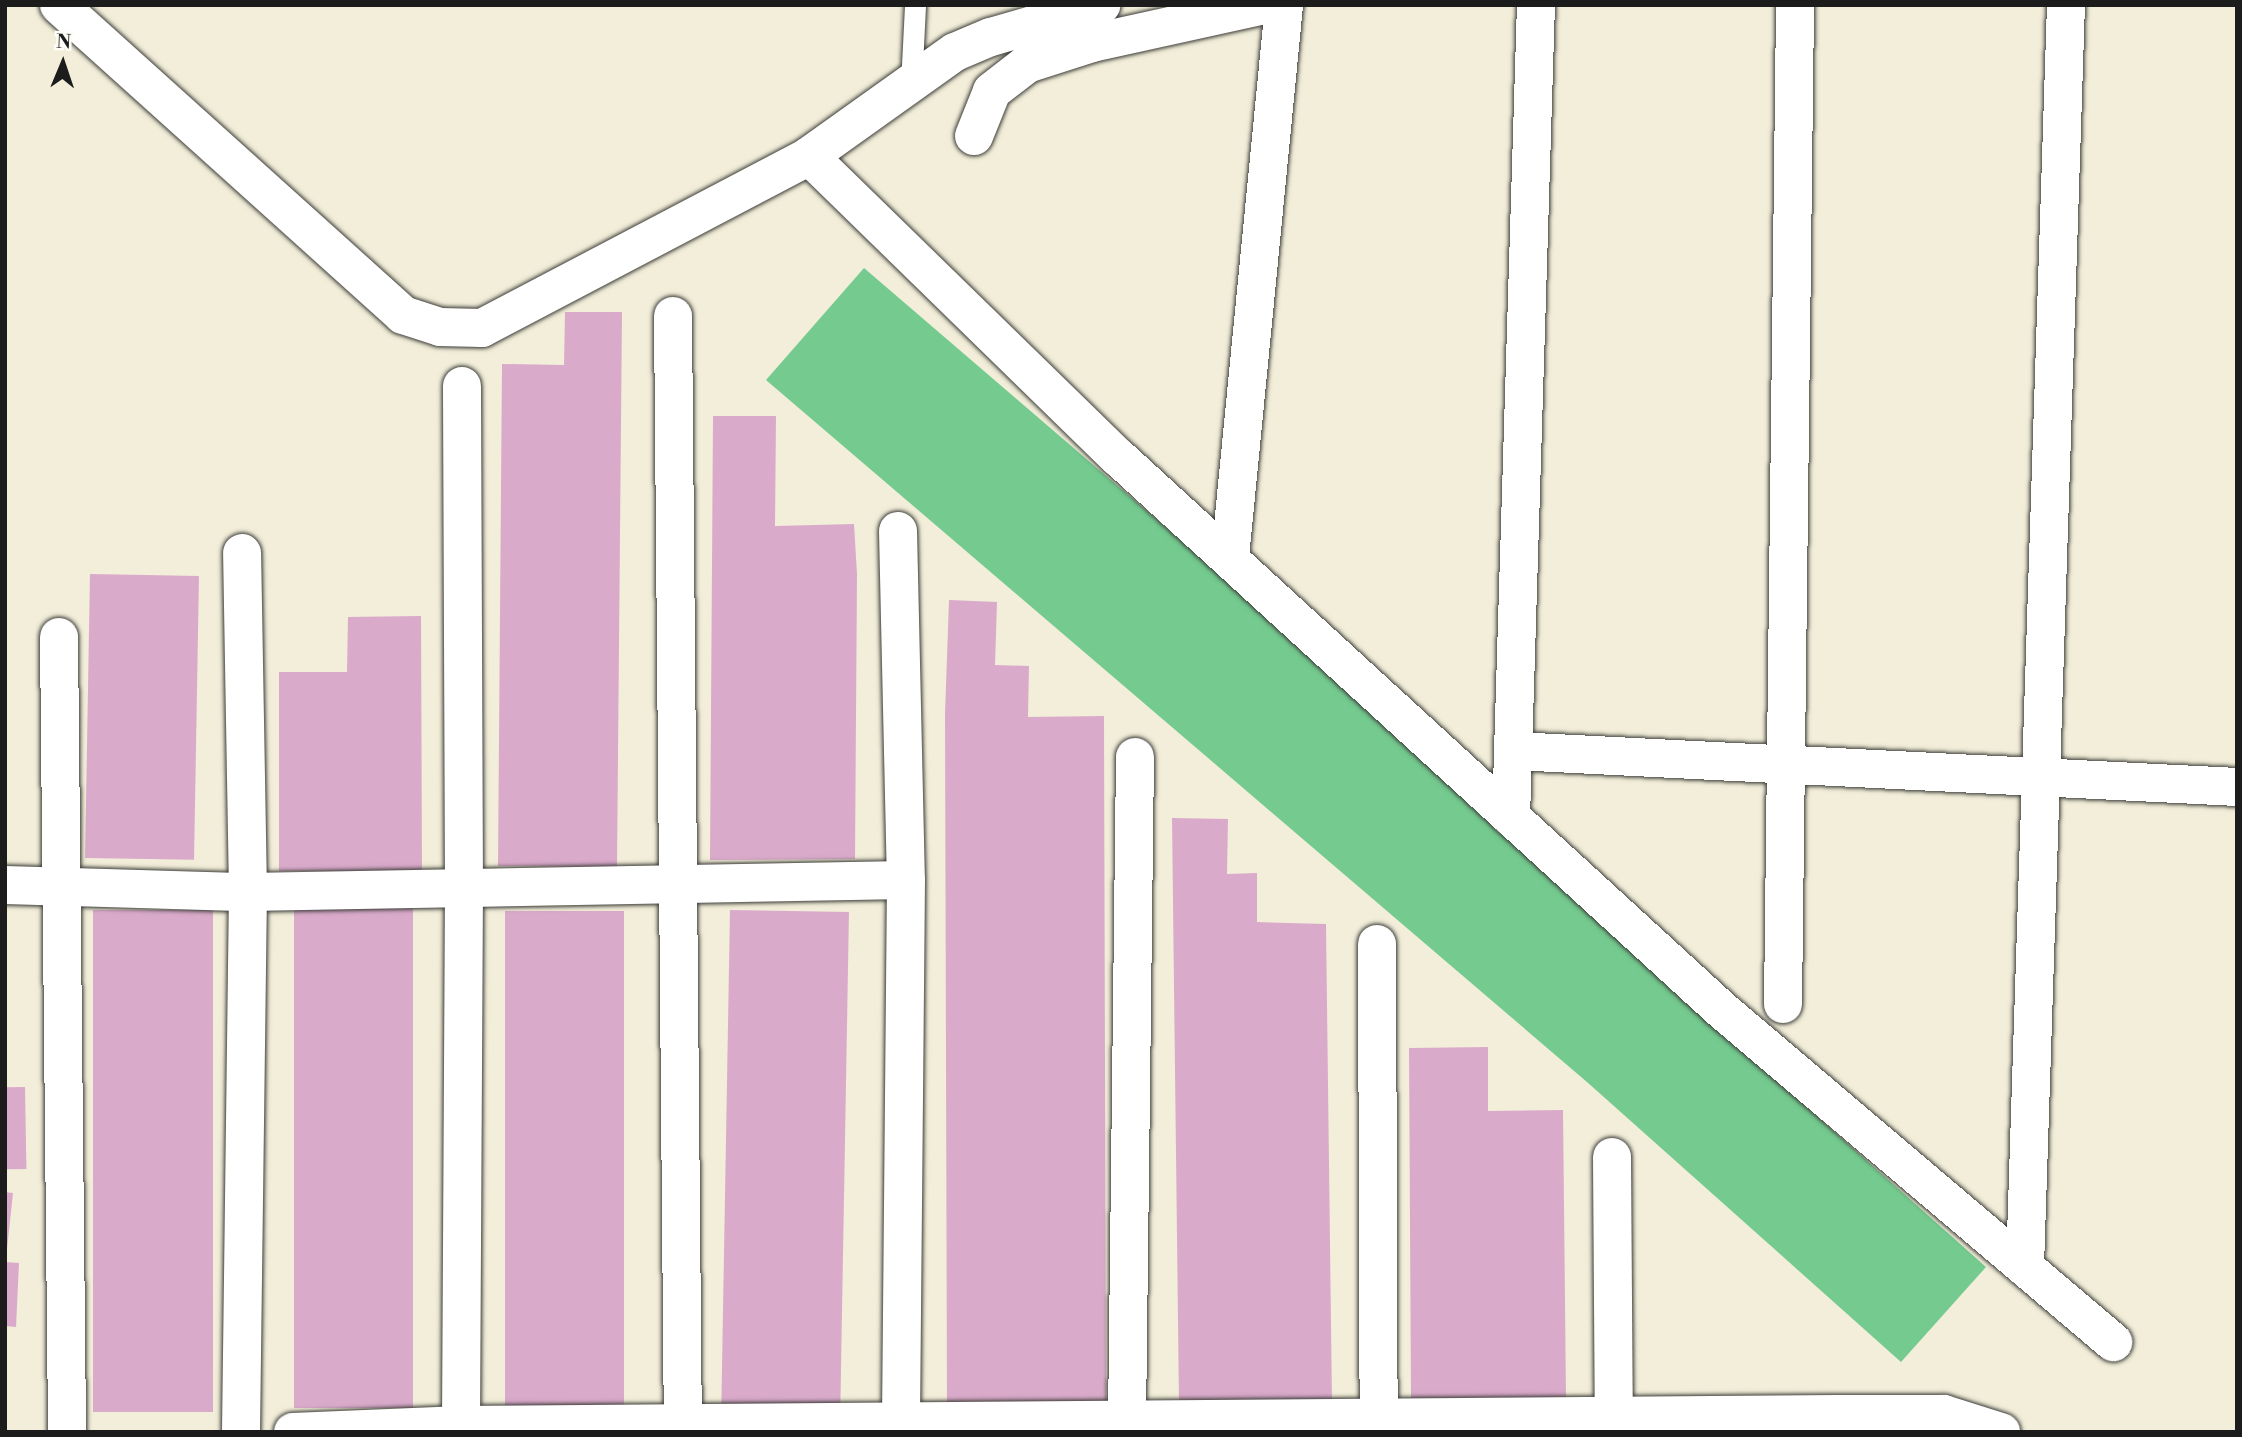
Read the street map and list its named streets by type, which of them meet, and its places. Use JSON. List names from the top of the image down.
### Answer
{
  "north": "top"
}
